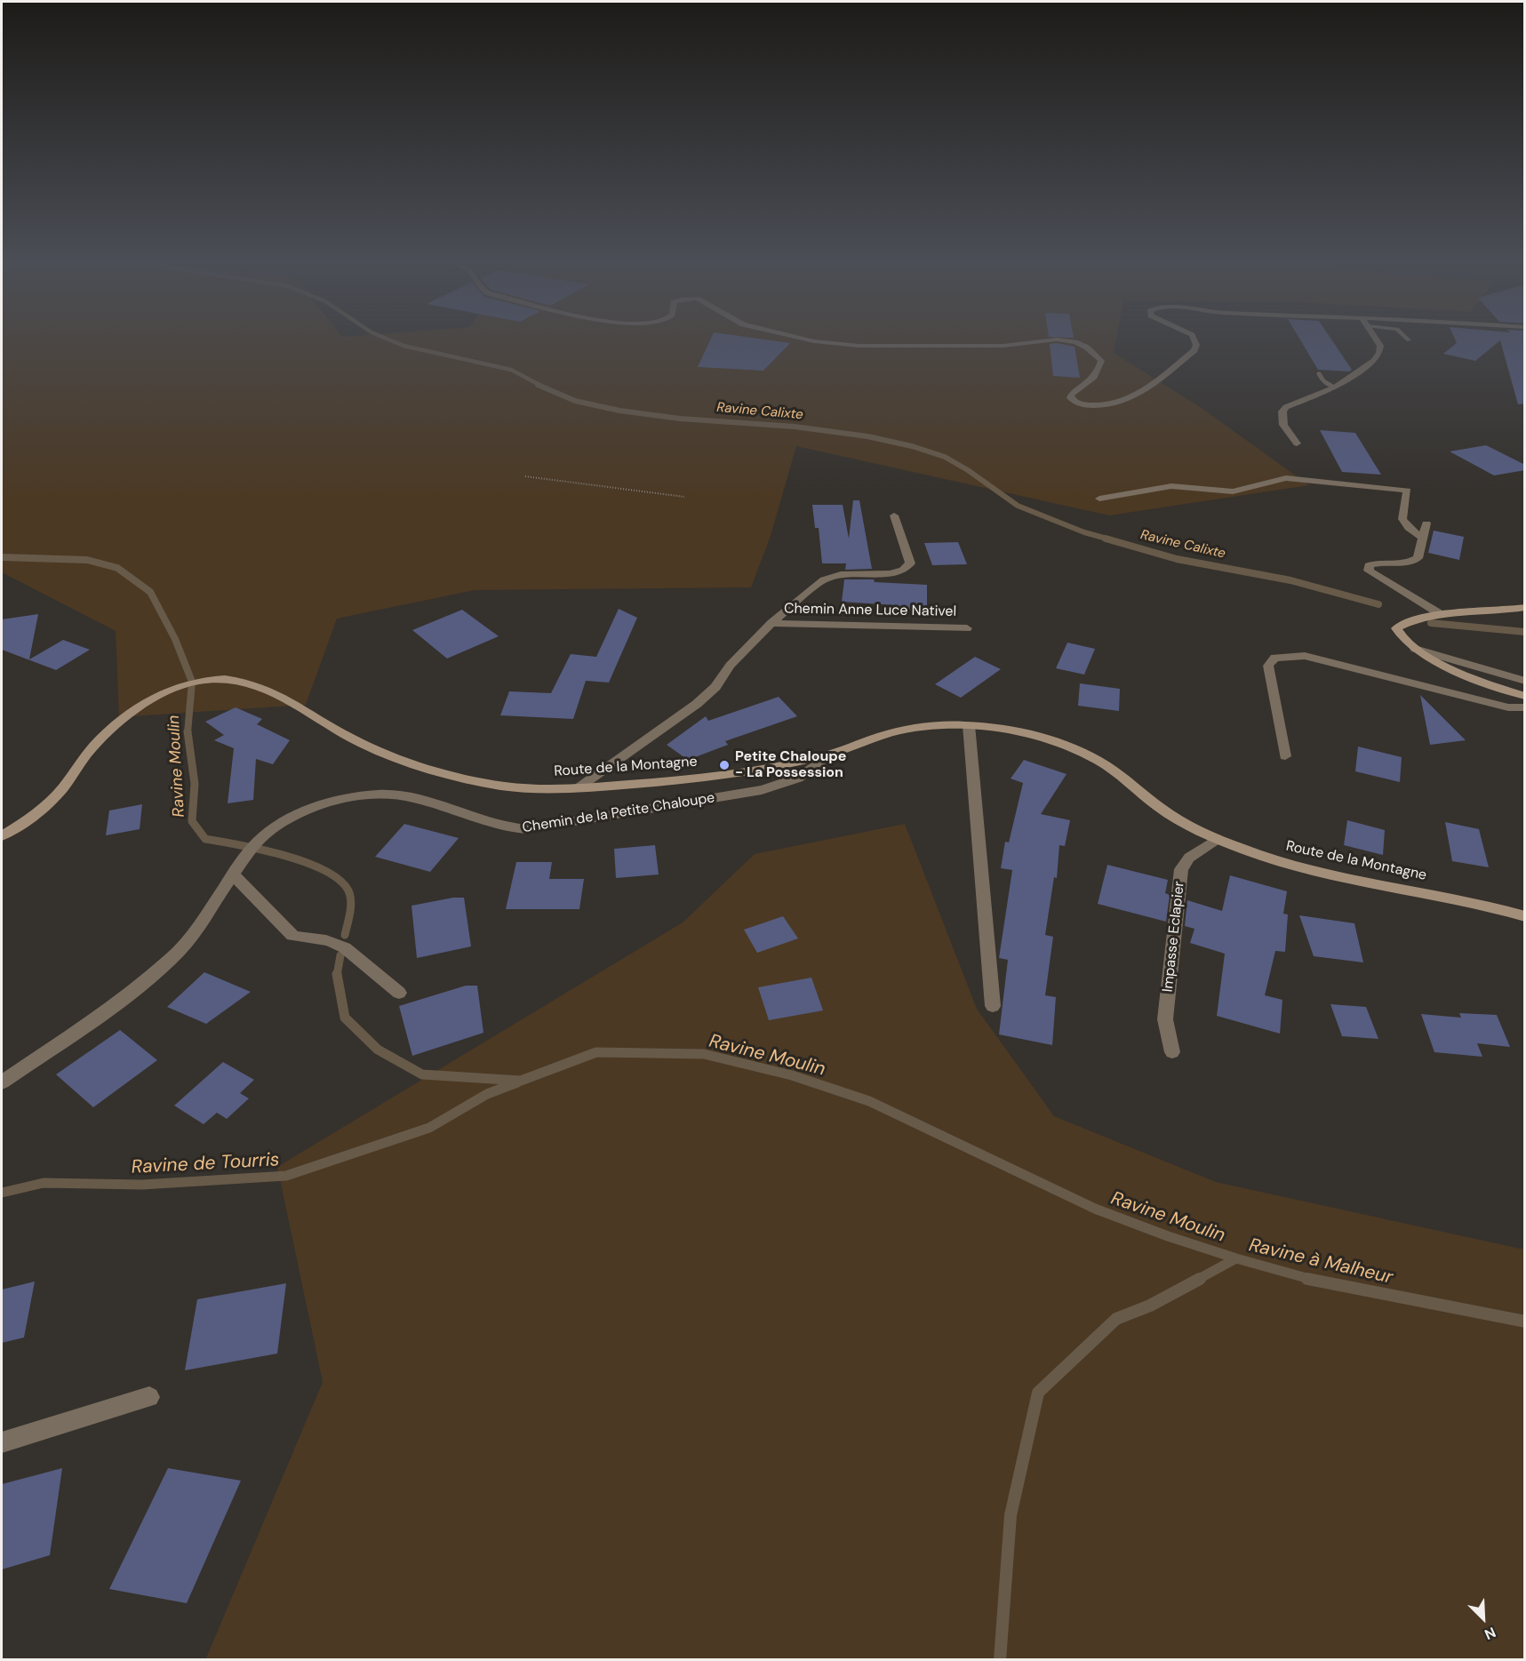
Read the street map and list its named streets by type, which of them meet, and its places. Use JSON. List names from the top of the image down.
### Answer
{
  "streets": {
    "main road": ["Route de la Montagne"],
    "street": ["Chemin Anne Luce Nativel", "Chemin de la Petite Chaloupe", "Impasse Eclapier"]
  },
  "crossings": [
    ["Chemin Anne Luce Nativel", "Route de la Montagne"],
    ["Route de la Montagne", "Chemin de la Petite Chaloupe"],
    ["Route de la Montagne", "Impasse Eclapier"]
  ],
  "water": [
    "Ravine Calixte",
    "Ravine Moulin",
    "Ravine de Tourris",
    "Ravine à Malheur"
  ],
  "places": ["Petite Chaloupe - La Possession"],
  "north": "bottom right"
}
